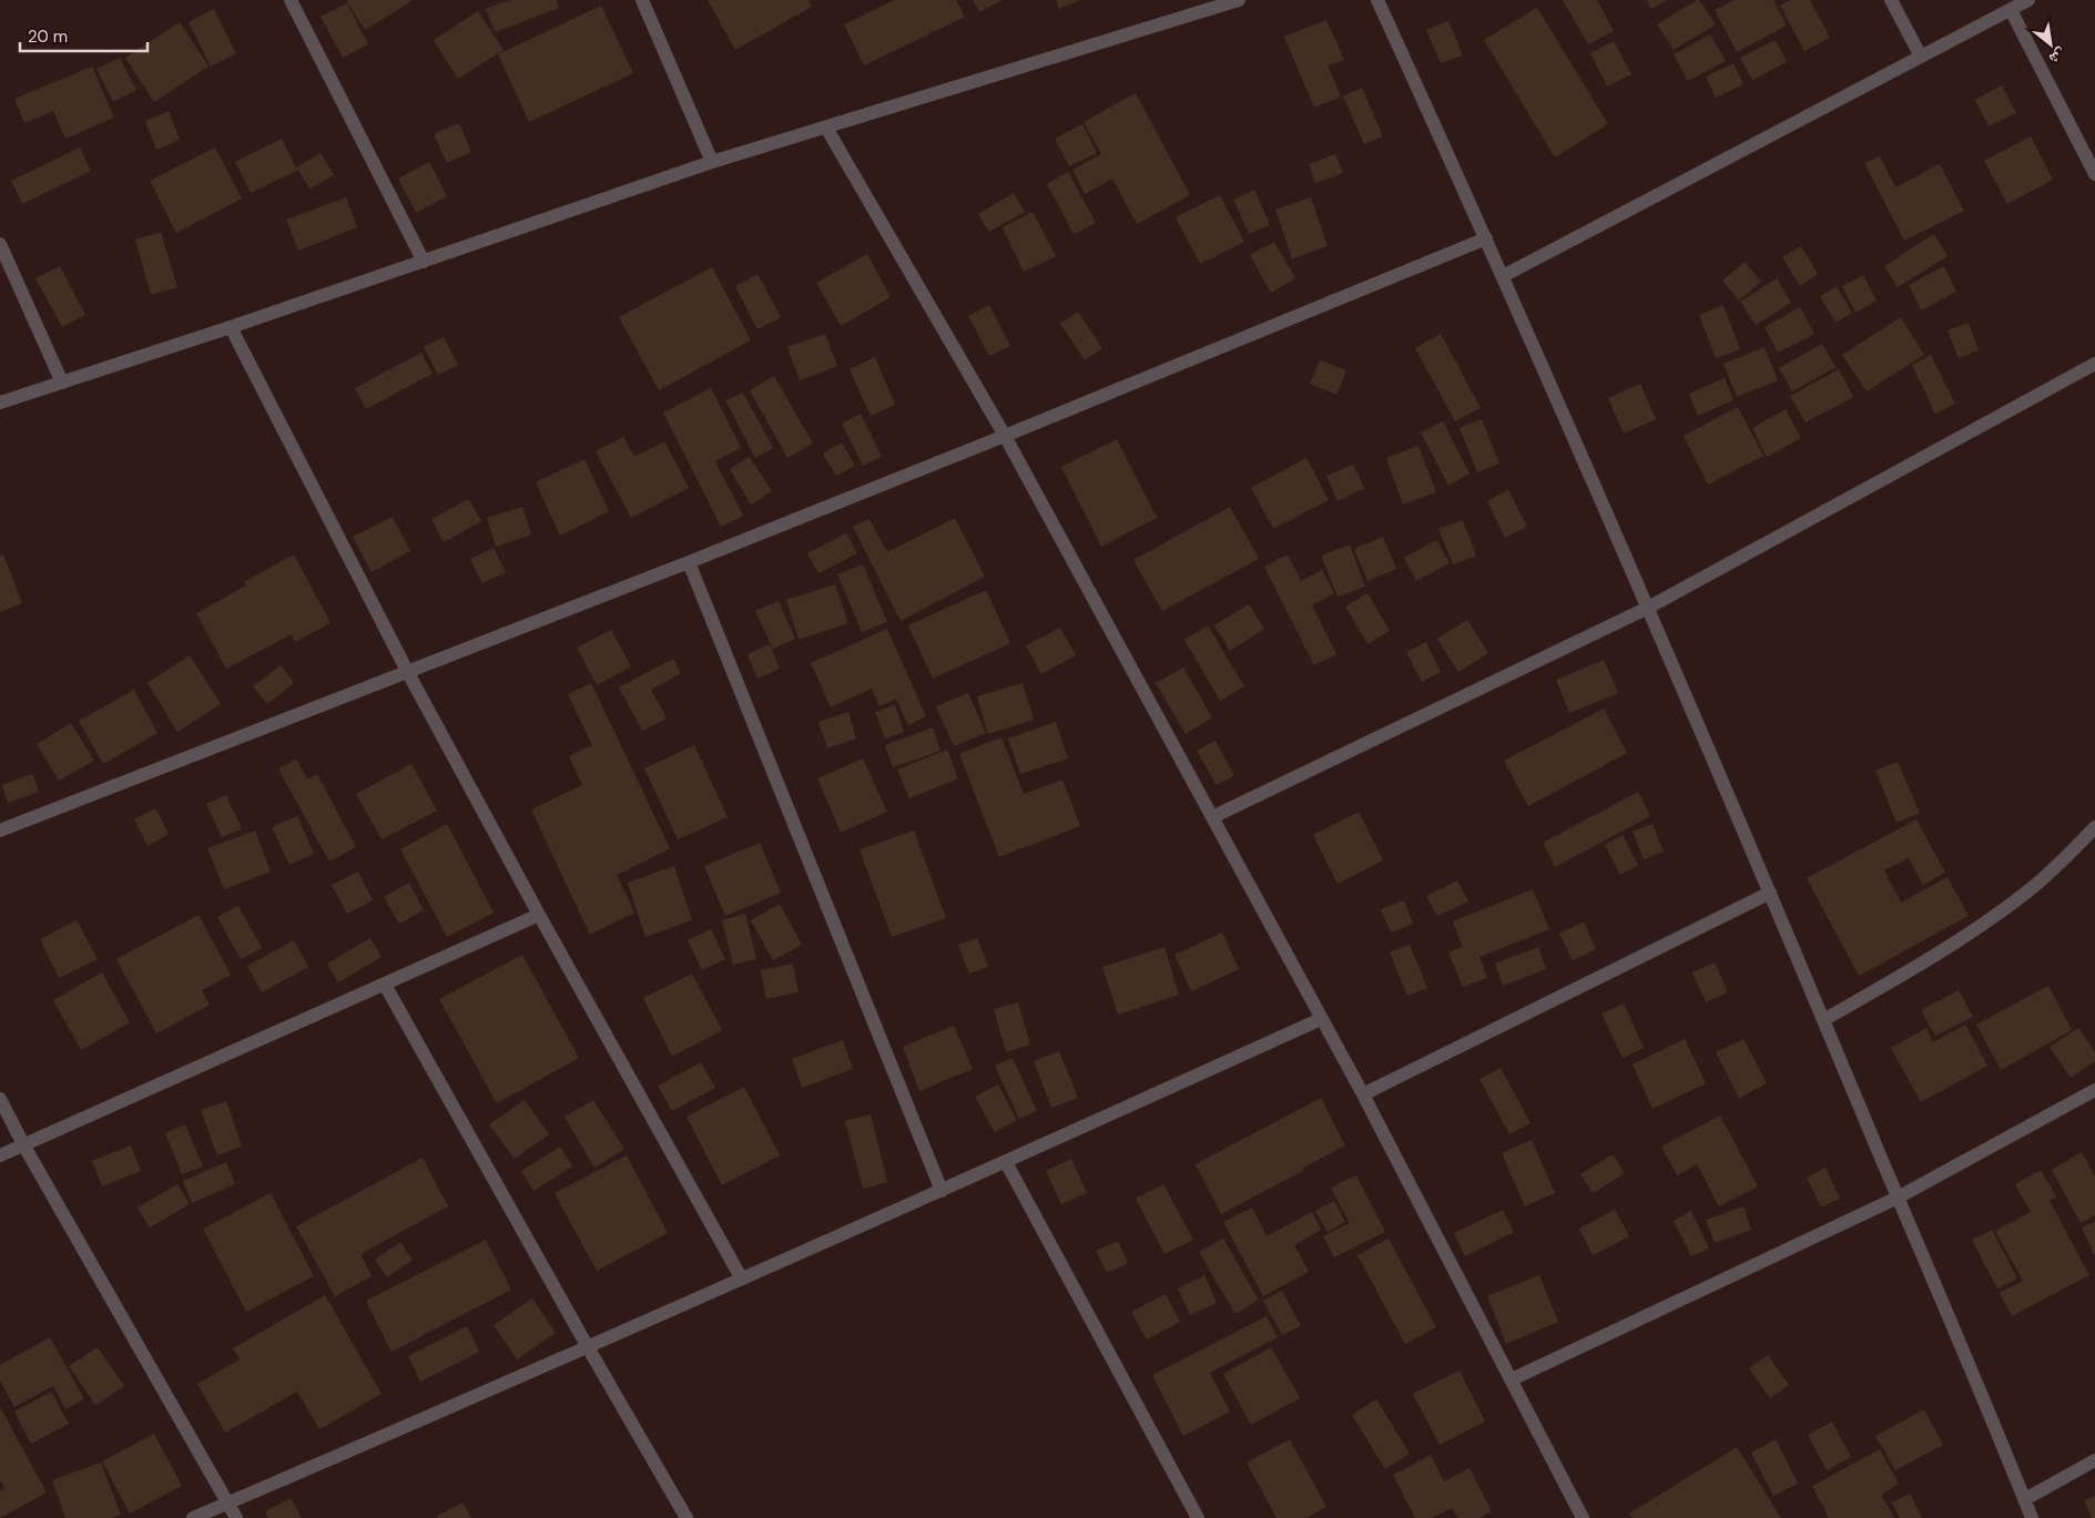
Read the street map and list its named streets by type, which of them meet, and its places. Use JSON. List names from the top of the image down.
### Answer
{
  "scale_bar": "20 m",
  "north": "bottom right"
}
